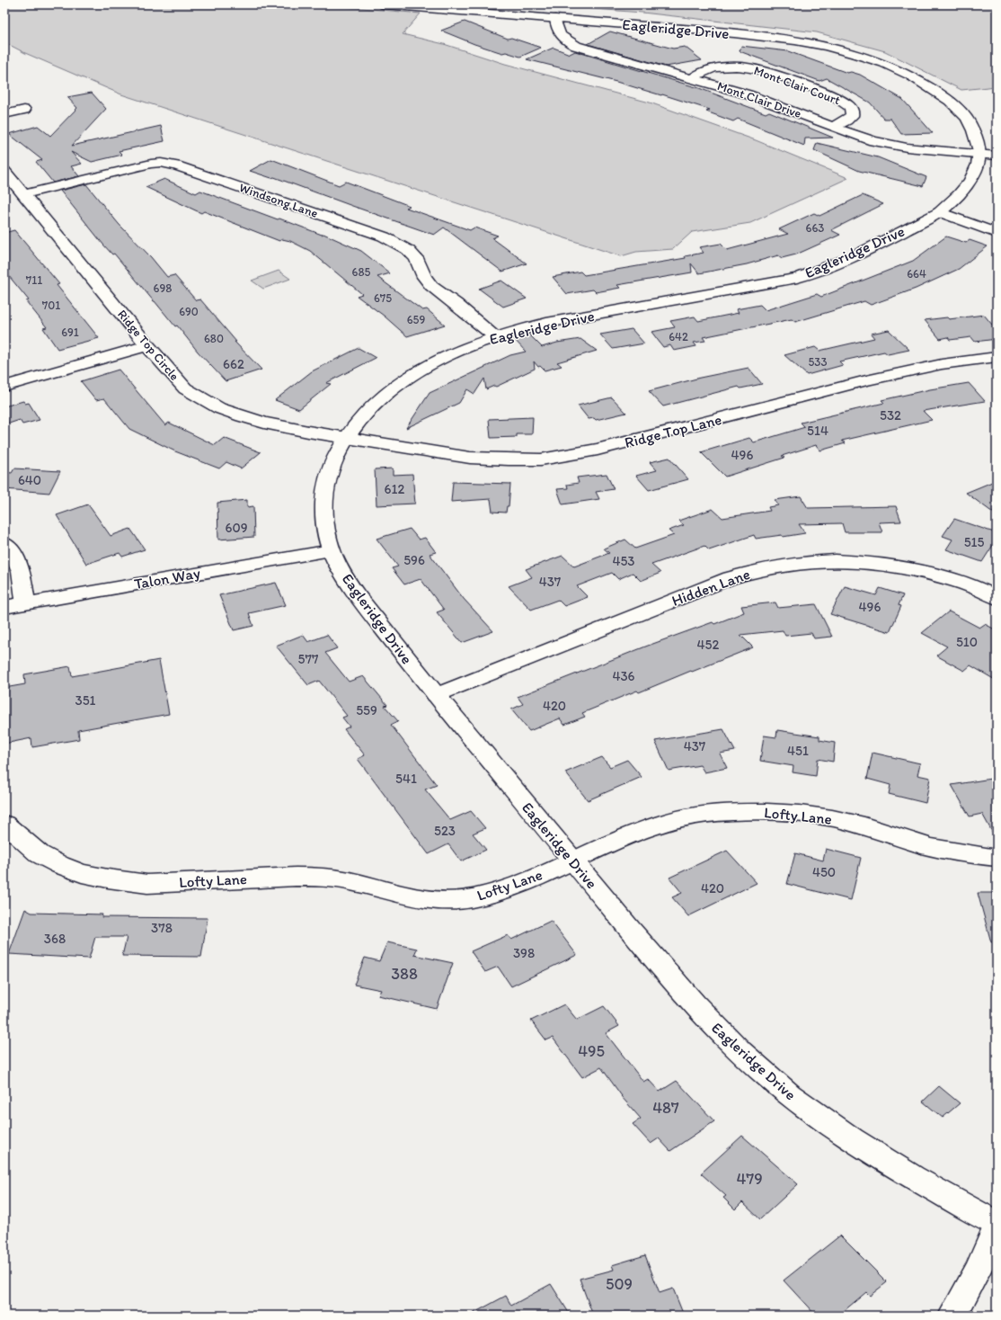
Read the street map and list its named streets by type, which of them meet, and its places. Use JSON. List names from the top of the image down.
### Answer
{
  "streets": {
    "street": [
      "Eagleridge Drive",
      "Mont Clair Court",
      "Mont Clair Drive",
      "Windsong Lane",
      "Ridge Top Circle",
      "Ridge Top Lane",
      "Talon Way",
      "Hidden Lane",
      "Lofty Lane"
    ]
  },
  "crossings": [
    ["Eagleridge Drive", "Mont Clair Drive"],
    ["Eagleridge Drive", "Windsong Lane"],
    ["Eagleridge Drive", "Ridge Top Circle"],
    ["Eagleridge Drive", "Ridge Top Lane"],
    ["Eagleridge Drive", "Talon Way"],
    ["Eagleridge Drive", "Hidden Lane"],
    ["Eagleridge Drive", "Lofty Lane"],
    ["Mont Clair Court", "Mont Clair Drive"],
    ["Windsong Lane", "Ridge Top Circle"],
    ["Ridge Top Circle", "Ridge Top Lane"]
  ],
  "house_numbers": [
    "663",
    "685",
    "664",
    "711",
    "698",
    "675",
    "701",
    "690",
    "659",
    "691",
    "642",
    "680",
    "533",
    "662",
    "532",
    "514",
    "496",
    "640",
    "612",
    "609",
    "515",
    "596",
    "453",
    "437",
    "496",
    "510",
    "452",
    "577",
    "436",
    "351",
    "420",
    "559",
    "437",
    "451",
    "541",
    "523",
    "450",
    "420",
    "378",
    "368",
    "398",
    "388",
    "495",
    "487",
    "479",
    "509"
  ]
}
